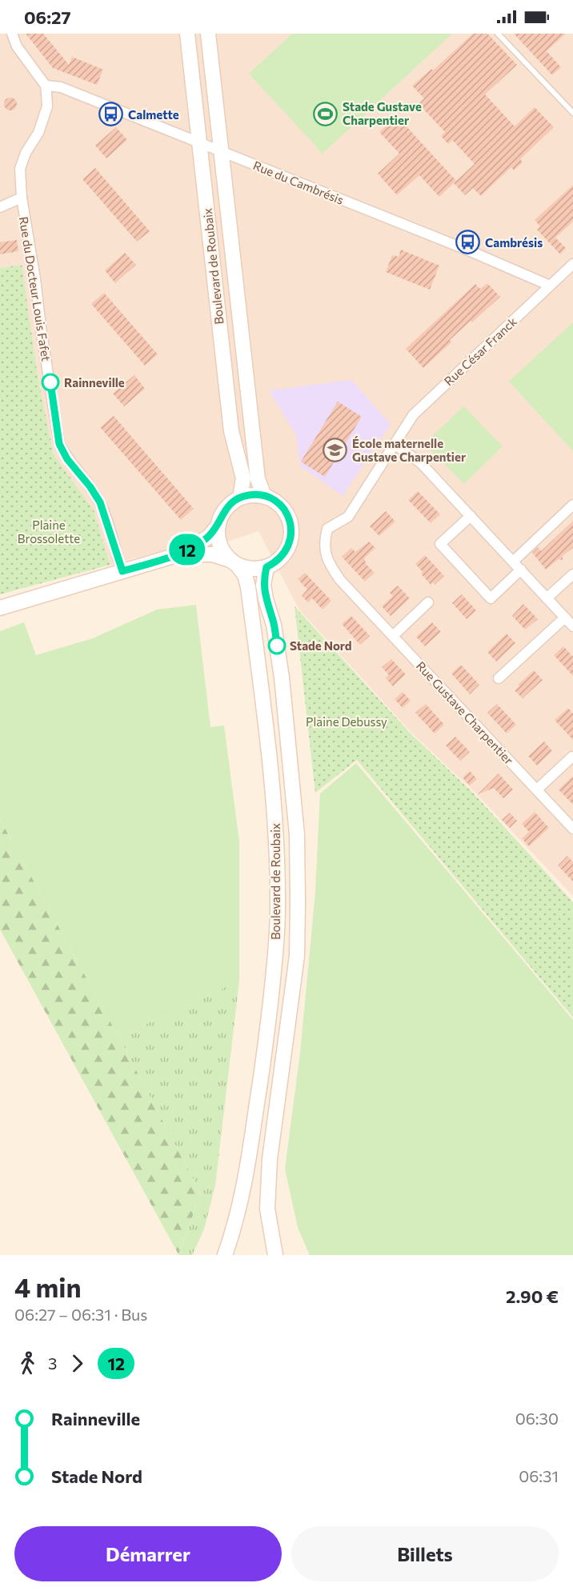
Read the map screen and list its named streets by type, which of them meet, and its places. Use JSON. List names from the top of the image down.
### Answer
{
  "streets": {
    "main road": ["Boulevard de Roubaix"],
    "street": [
      "Rue du Cambrésis",
      "Rue du Docteur Louis Fafet",
      "Rue César Franck",
      "Rue Gustave Charpentier"
    ]
  },
  "crossings": [
    ["Rue du Cambrésis", "Boulevard de Roubaix"],
    ["Rue du Cambrésis", "Rue du Docteur Louis Fafet"],
    ["Rue du Cambrésis", "Rue César Franck"],
    ["Rue César Franck", "Rue Gustave Charpentier"]
  ],
  "parks": ["Plaine Brossolette", "Plaine Debussy"],
  "places": {
    "sports": ["Stade Gustave Charpentier"],
    "bus stop": ["Calmette", "Cambrésis"],
    "other": ["Rainneville", "Stade Nord"],
    "school or university": ["École maternelle Gustave Charpentier"]
  },
  "lines": ["bus line 12"],
  "page": {
    "status": "06:27",
    "on_map": "12",
    "heading": ["4 min", "06:27 – 06:31 · Bus", "2.90 €"],
    "legs": ["3", "12"],
    "list": [
      {
        "name": "Rainneville",
        "value": "06:30"
      },
      {
        "name": "Stade Nord",
        "value": "06:31"
      }
    ],
    "buttons": ["Démarrer", "Billets"]
  }
}
